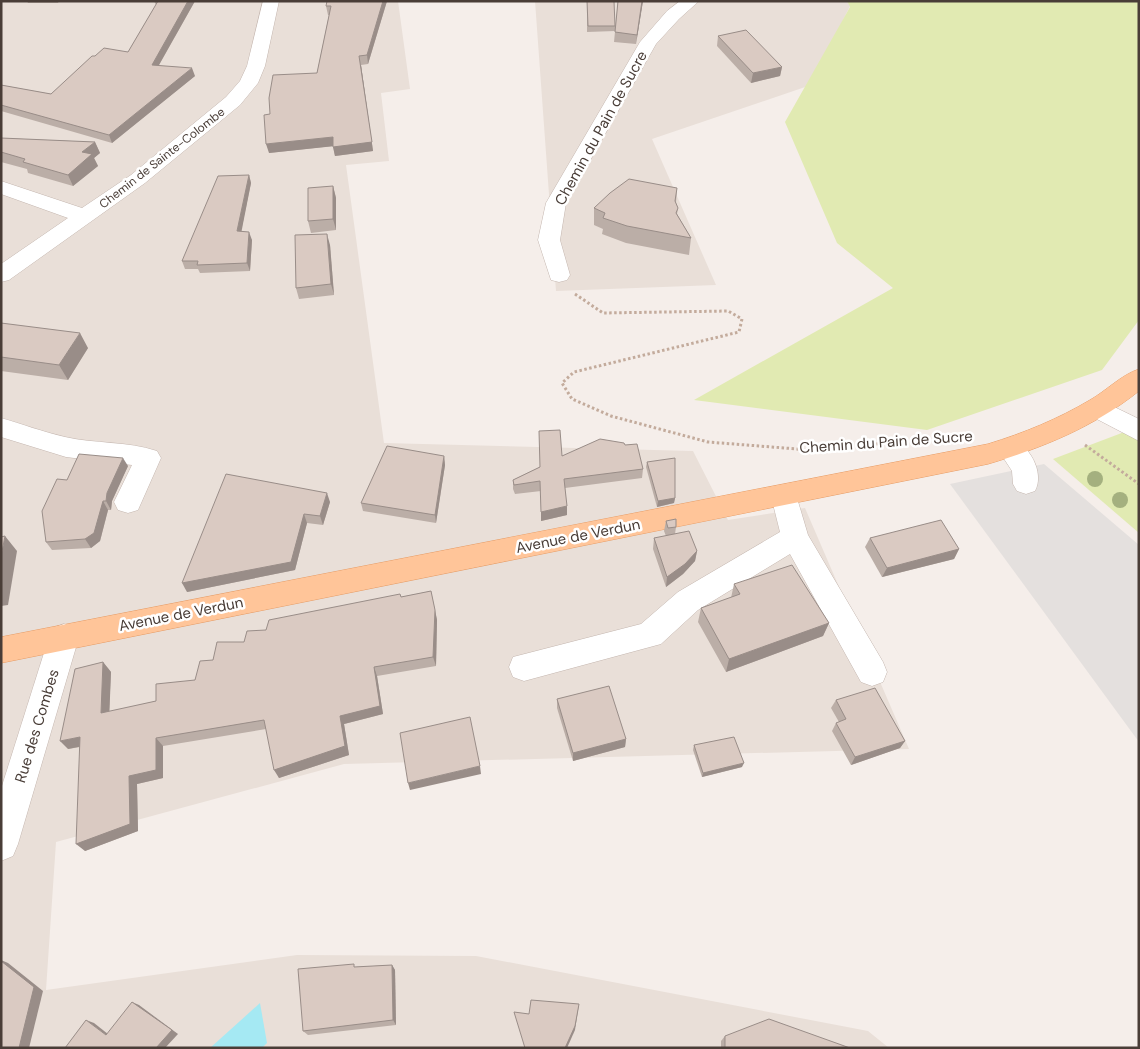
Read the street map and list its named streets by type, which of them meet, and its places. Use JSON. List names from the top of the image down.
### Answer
{
  "streets": {
    "main road": ["Avenue de Verdun"],
    "street": ["Chemin du Pain de Sucre", "Chemin de Sainte-Colombe", "Rue des Combes"]
  },
  "crossings": [
    ["Avenue de Verdun", "Rue des Combes"]
  ]
}
